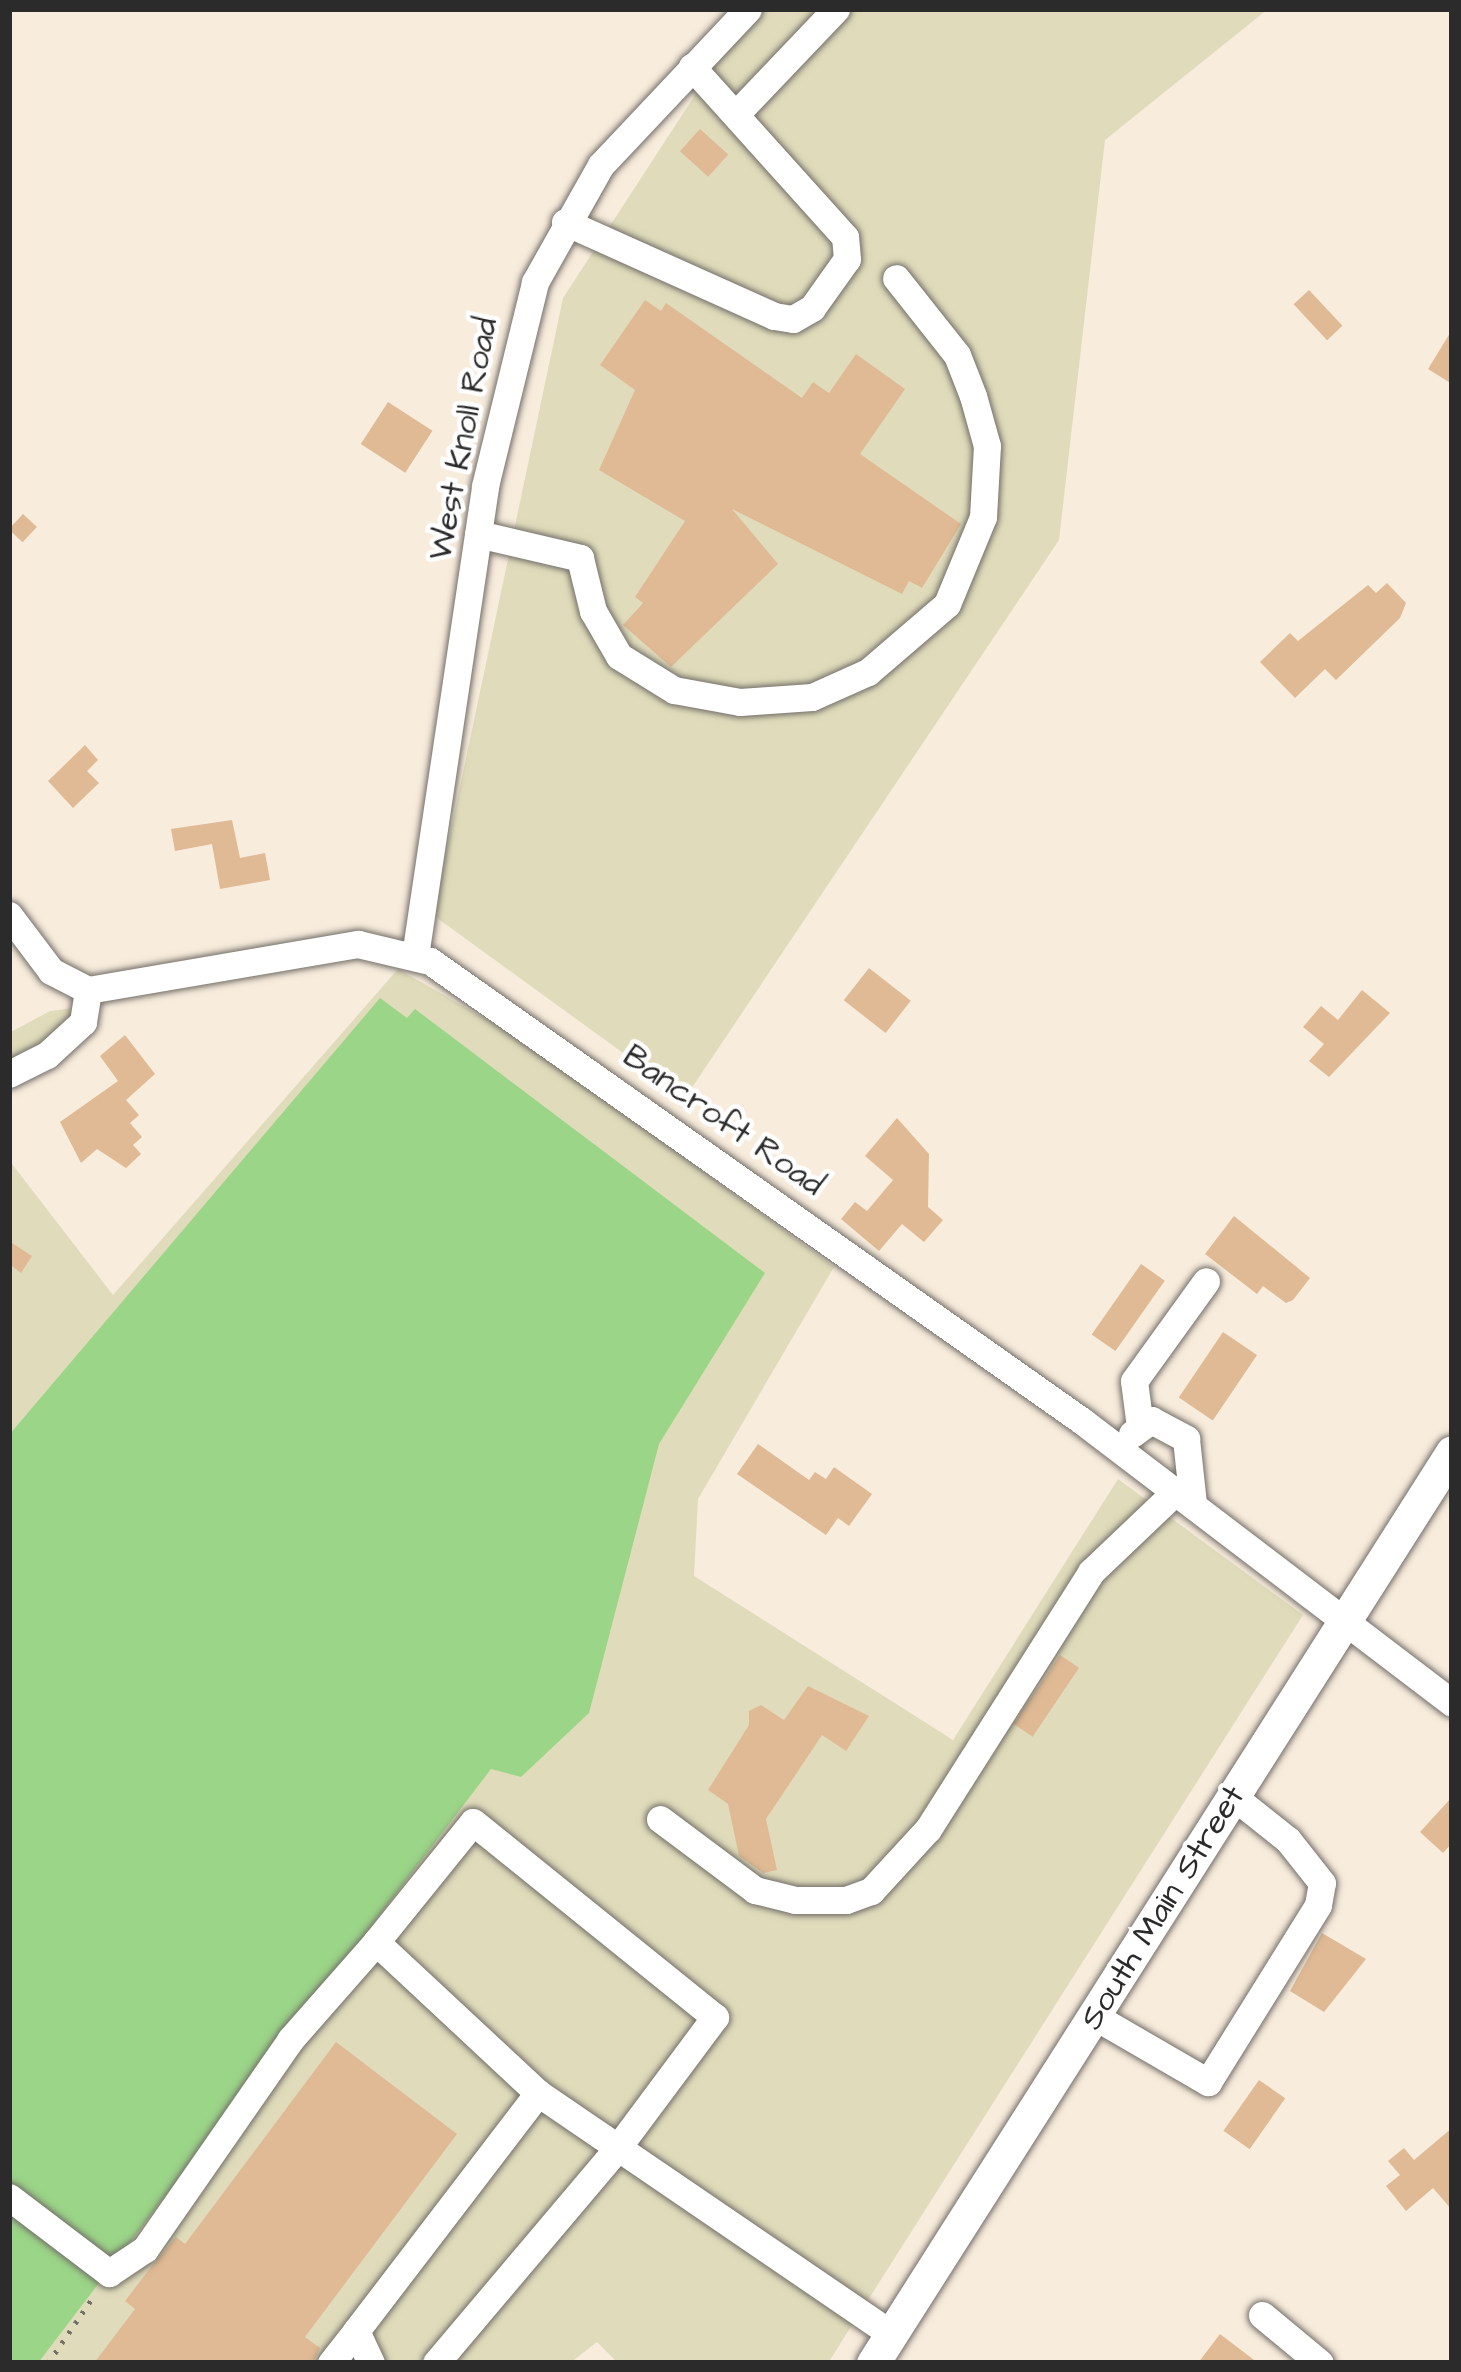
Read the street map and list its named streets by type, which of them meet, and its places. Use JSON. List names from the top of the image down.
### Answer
{
  "streets": {
    "main road": ["South Main Street"],
    "street": ["West Knoll Road", "Bancroft Road"]
  },
  "crossings": [
    ["West Knoll Road", "Bancroft Road"],
    ["Bancroft Road", "South Main Street"]
  ]
}
